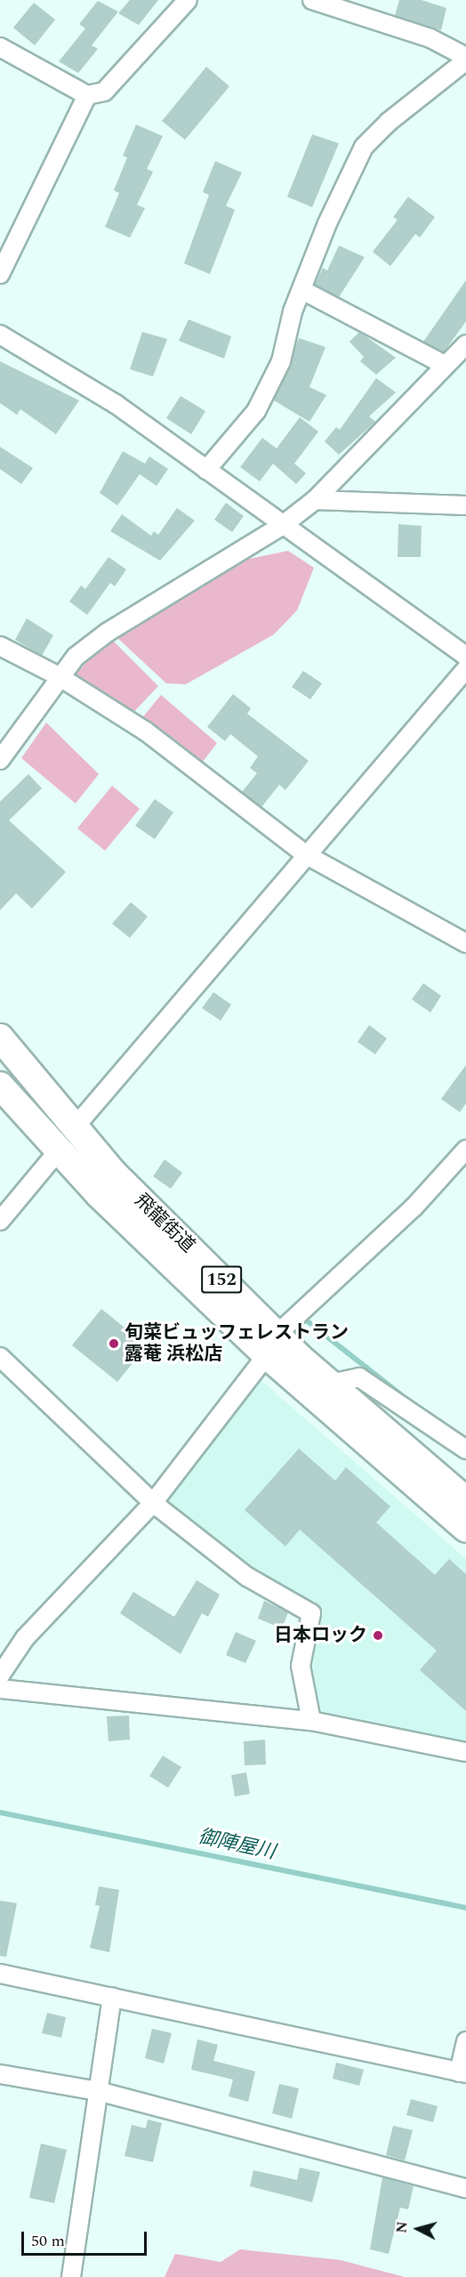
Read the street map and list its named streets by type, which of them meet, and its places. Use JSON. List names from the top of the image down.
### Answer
{
  "streets": {
    "highway": ["飛龍街道", "152"]
  },
  "water": ["御陣屋川"],
  "places": ["旬菜ビュッフェレストラン 露菴 浜松店", "日本ロック"],
  "scale_bar": "50 m",
  "north": "left"
}
